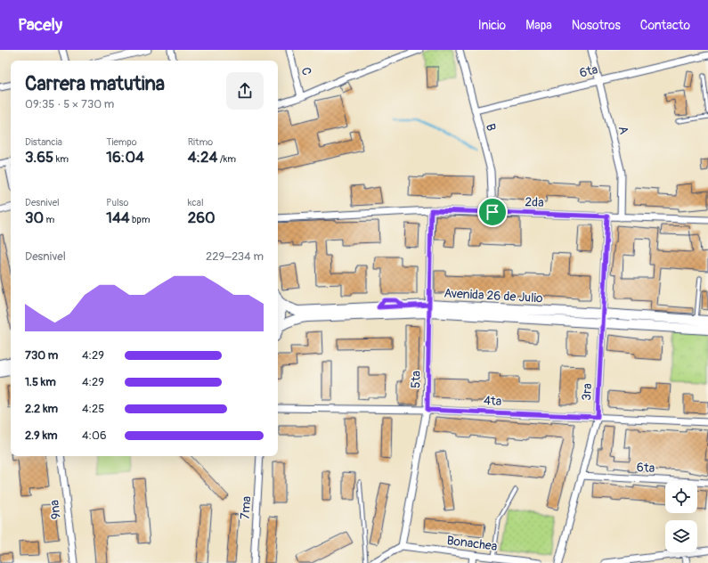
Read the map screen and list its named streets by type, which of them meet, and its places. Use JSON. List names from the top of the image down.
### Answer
{
  "streets": {
    "main road": ["Avenida 26 de Julio"],
    "street": [
      "C",
      "6ta",
      "B",
      "A",
      "2da",
      "5ta",
      "3ra",
      "4ta",
      "7ma",
      "9na",
      "Bonachea"
    ]
  },
  "crossings": [
    ["6ta", "B"],
    ["6ta", "A"],
    ["6ta", "3ra"],
    ["B", "2da"],
    ["A", "2da"],
    ["2da", "5ta"],
    ["2da", "3ra"],
    ["Avenida 26 de Julio", "5ta"],
    ["Avenida 26 de Julio", "3ra"],
    ["5ta", "4ta"],
    ["5ta", "Bonachea"],
    ["3ra", "4ta"]
  ],
  "page": {
    "header": "Pacely",
    "nav": [
      "Inicio",
      "Mapa",
      "Nosotros",
      "Contacto"
    ],
    "heading": ["Carrera matutina", "09:35 · 5 × 730 m"],
    "stats": [
      ["Distancia", "3.65 km"],
      ["Tiempo", "16:04"],
      ["Ritmo", "4:24 /km"],
      ["Desnivel", "30 m"],
      ["Pulso", "144 bpm"],
      ["kcal", "260"]
    ],
    "chart": ["Desnivel", "229–234 m"],
    "list": [
      {
        "name": "730 m",
        "note": "4:29"
      },
      {
        "name": "1.5 km",
        "note": "4:29"
      },
      {
        "name": "2.2 km",
        "note": "4:25"
      },
      {
        "name": "2.9 km",
        "note": "4:06"
      }
    ]
  }
}
